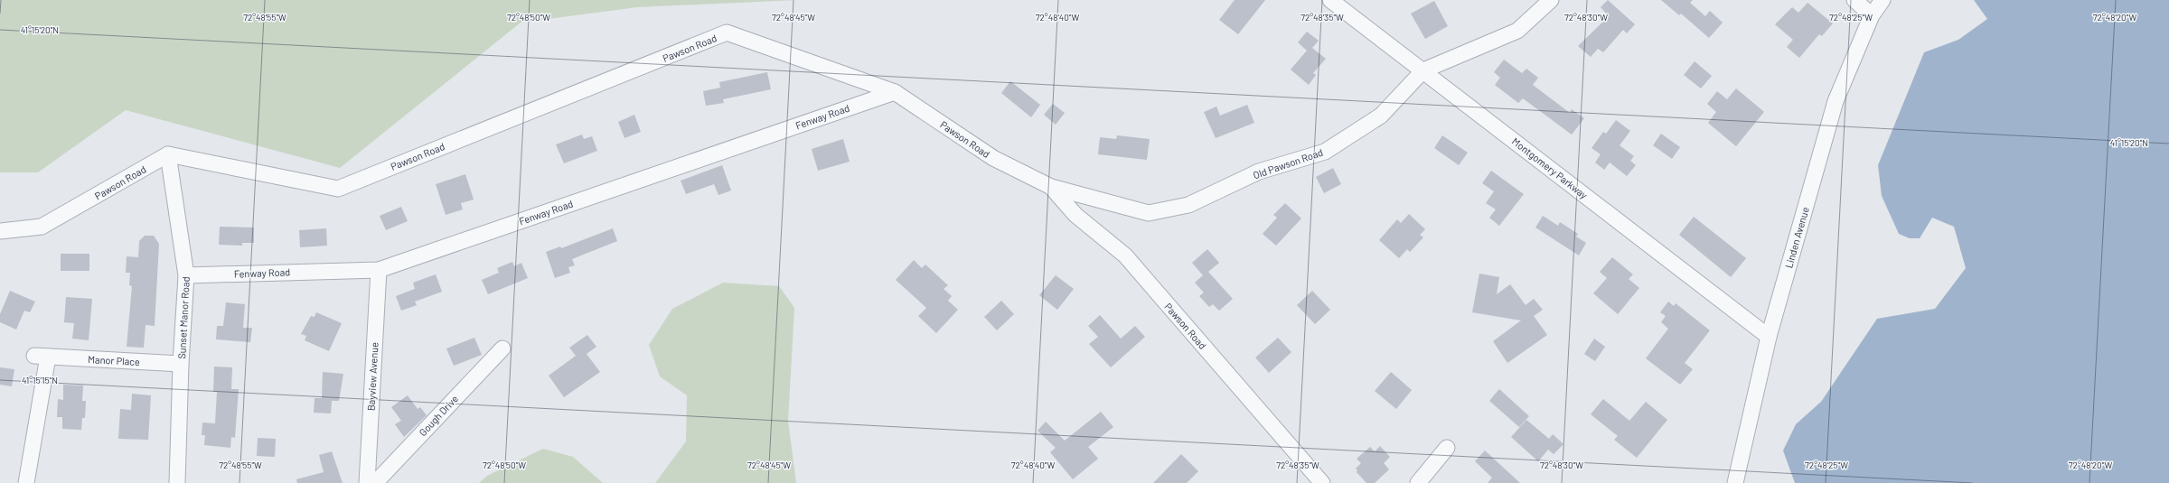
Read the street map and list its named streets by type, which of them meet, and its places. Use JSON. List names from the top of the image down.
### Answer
{
  "streets": {
    "street": [
      "Pawson Road",
      "Fenway Road",
      "Old Pawson Road",
      "Montgomery Parkway",
      "Linden Avenue",
      "Sunset Manor Road",
      "Manor Place",
      "Bayview Avenue",
      "Gough Drive"
    ]
  },
  "crossings": [
    ["Pawson Road", "Fenway Road"],
    ["Pawson Road", "Old Pawson Road"],
    ["Pawson Road", "Sunset Manor Road"],
    ["Fenway Road", "Sunset Manor Road"],
    ["Fenway Road", "Bayview Avenue"],
    ["Old Pawson Road", "Montgomery Parkway"],
    ["Montgomery Parkway", "Linden Avenue"],
    ["Sunset Manor Road", "Manor Place"]
  ],
  "coordinates": [
    "72°48'55\"W",
    "72°48'50\"W",
    "72°48'45\"W",
    "72°48'40\"W",
    "72°48'35\"W",
    "72°48'30\"W",
    "72°48'25\"W",
    "72°48'20\"W",
    "41°15'20\"N",
    "41°15'15\"N"
  ]
}
